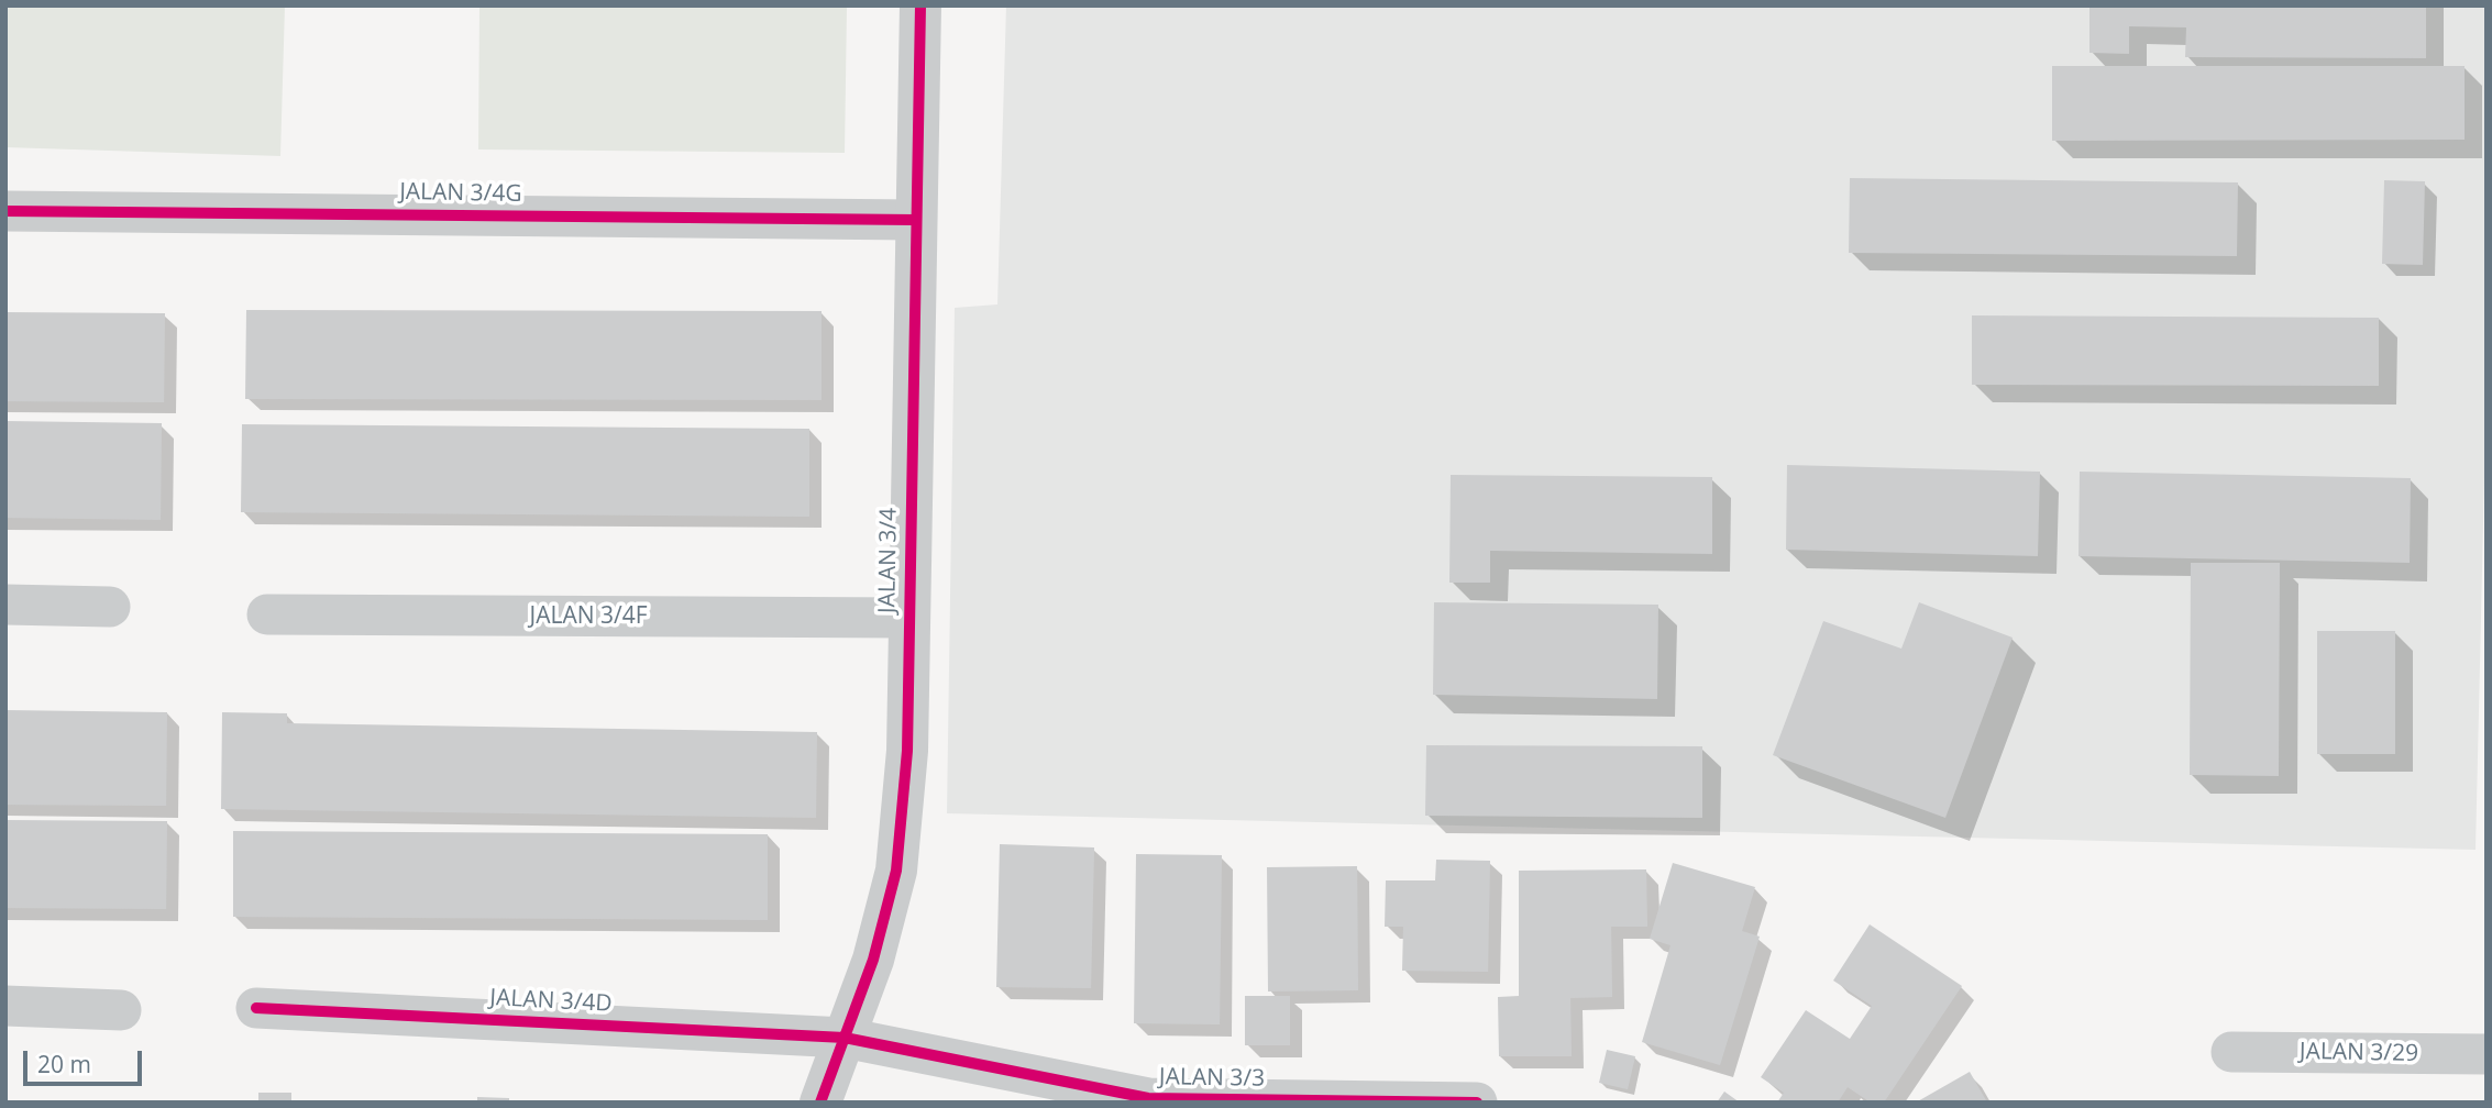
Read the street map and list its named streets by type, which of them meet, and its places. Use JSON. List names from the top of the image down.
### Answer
{
  "streets": {
    "street": [
      "JALAN 3/4G",
      "JALAN 3/4",
      "JALAN 3/4F",
      "JALAN 3/4D",
      "JALAN 3/29",
      "JALAN 3/3"
    ]
  },
  "crossings": [
    ["JALAN 3/4G", "JALAN 3/4"],
    ["JALAN 3/4", "JALAN 3/4F"],
    ["JALAN 3/4", "JALAN 3/4D"],
    ["JALAN 3/4D", "JALAN 3/3"]
  ],
  "scale_bar": "20 m"
}
